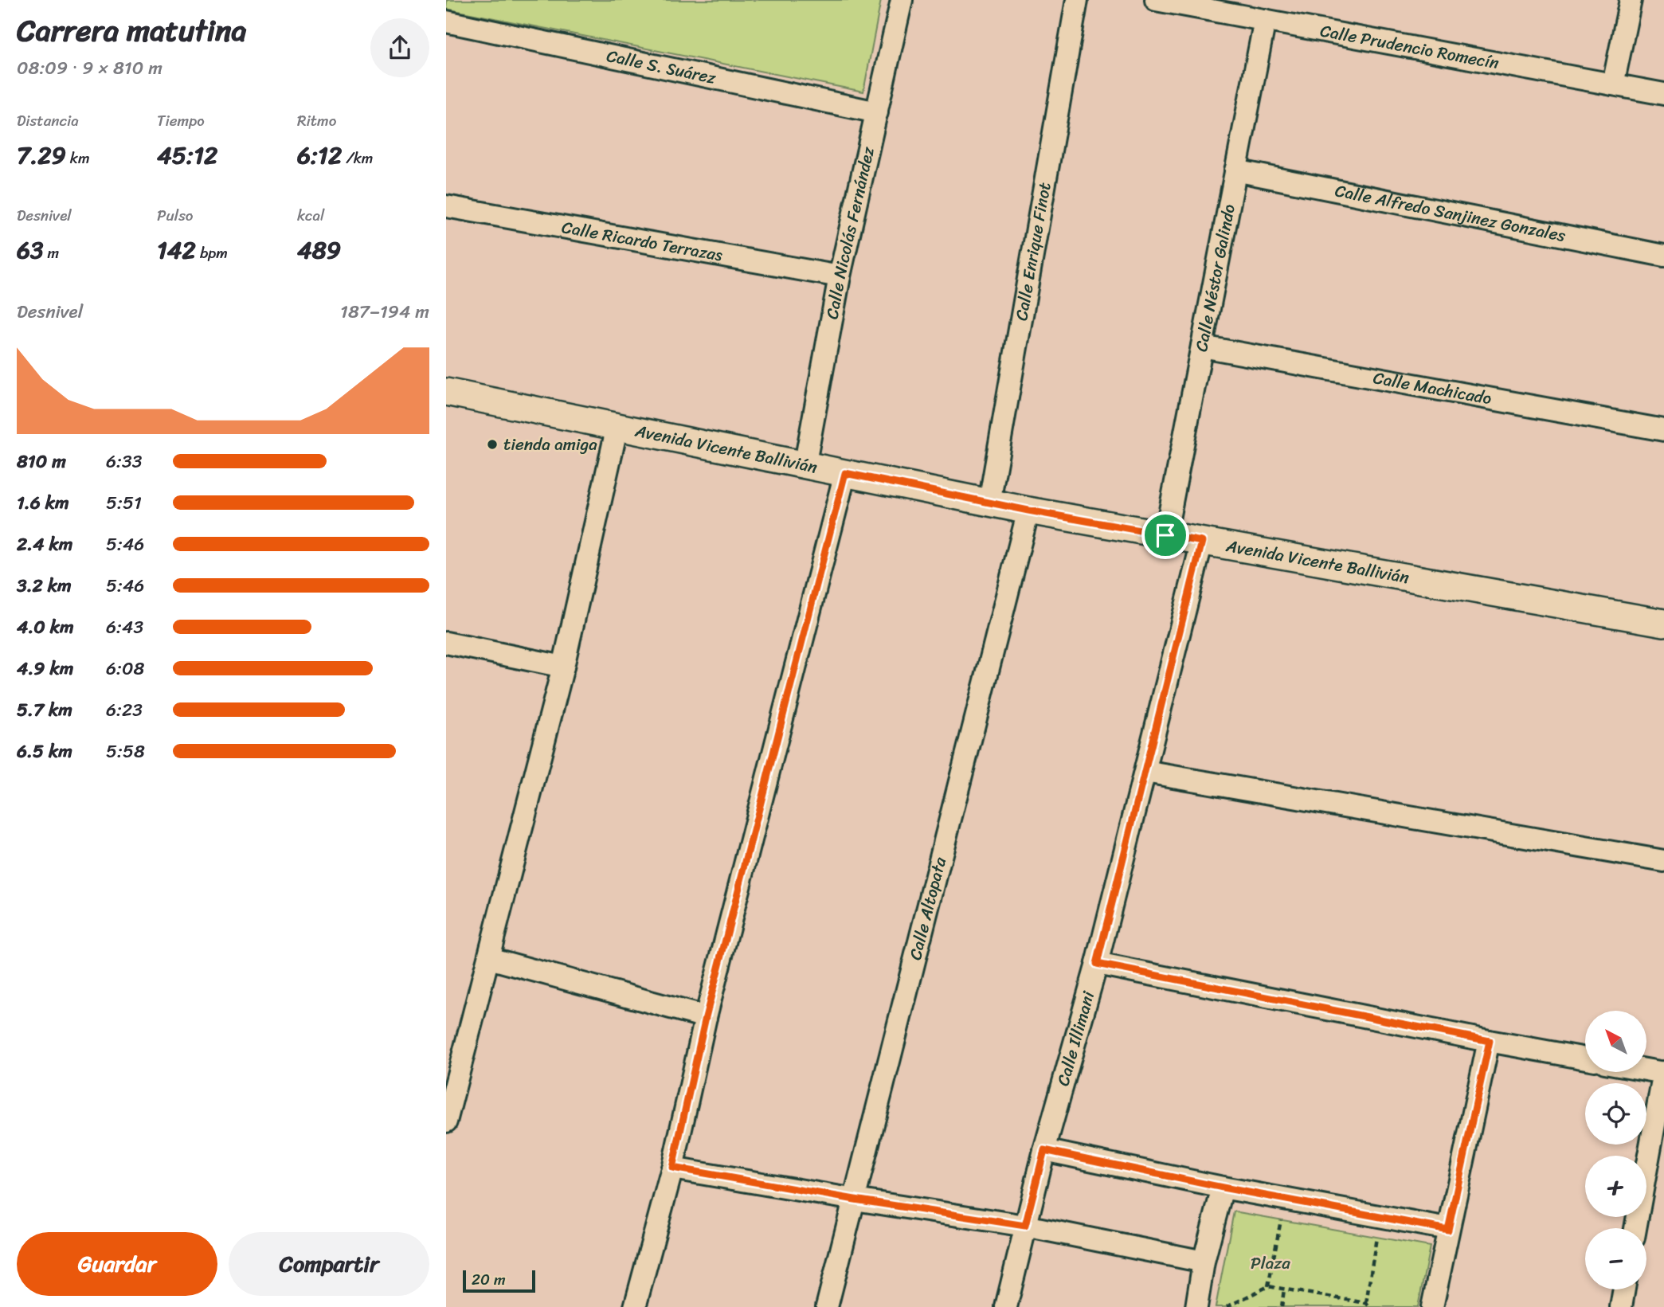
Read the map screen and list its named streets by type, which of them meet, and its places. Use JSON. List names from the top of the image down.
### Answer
{
  "streets": {
    "street": [
      "Calle Prudencio Romecín",
      "Calle S. Suárez",
      "Calle Alfredo Sanjinez Gonzales",
      "Calle Nicolás Fernández",
      "Calle Ricardo Terrazas",
      "Calle Enrique Finot",
      "Calle Néstor Galindo",
      "Calle Machicado",
      "Avenida Vicente Ballivián",
      "Calle Altopata",
      "Calle Illimani"
    ]
  },
  "crossings": [
    ["Calle Prudencio Romecín", "Calle Néstor Galindo"],
    ["Calle S. Suárez", "Calle Nicolás Fernández"],
    ["Calle Alfredo Sanjinez Gonzales", "Calle Néstor Galindo"],
    ["Calle Nicolás Fernández", "Calle Ricardo Terrazas"],
    ["Calle Nicolás Fernández", "Avenida Vicente Ballivián"],
    ["Calle Enrique Finot", "Avenida Vicente Ballivián"],
    ["Calle Néstor Galindo", "Calle Machicado"],
    ["Calle Néstor Galindo", "Avenida Vicente Ballivián"],
    ["Avenida Vicente Ballivián", "Calle Altopata"],
    ["Avenida Vicente Ballivián", "Calle Illimani"]
  ],
  "parks": ["Plaza"],
  "places": ["tienda amiga"],
  "scale_bar": "20 m",
  "north": "top left",
  "page": {
    "heading": ["Carrera matutina", "08:09 · 9 × 810 m"],
    "stats": [
      ["Distancia", "7.29 km"],
      ["Tiempo", "45:12"],
      ["Ritmo", "6:12 /km"],
      ["Desnivel", "63 m"],
      ["Pulso", "142 bpm"],
      ["kcal", "489"]
    ],
    "chart": ["Desnivel", "187–194 m"],
    "list": [
      {
        "name": "810 m",
        "note": "6:33"
      },
      {
        "name": "1.6 km",
        "note": "5:51"
      },
      {
        "name": "2.4 km",
        "note": "5:46"
      },
      {
        "name": "3.2 km",
        "note": "5:46"
      },
      {
        "name": "4.0 km",
        "note": "6:43"
      },
      {
        "name": "4.9 km",
        "note": "6:08"
      },
      {
        "name": "5.7 km",
        "note": "6:23"
      },
      {
        "name": "6.5 km",
        "note": "5:58"
      }
    ],
    "map_buttons": ["+", "−"],
    "buttons": ["Guardar", "Compartir"],
    "scale": "20 m"
  }
}
